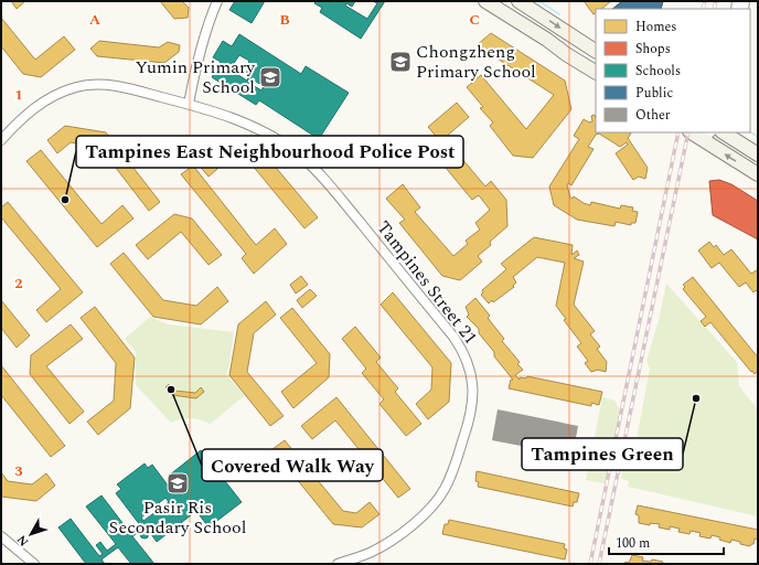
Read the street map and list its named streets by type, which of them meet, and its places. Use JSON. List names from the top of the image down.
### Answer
{
  "streets": {
    "street": ["Tampines Street 21"]
  },
  "places": {
    "school or university": ["Chongzheng Primary School", "Yumin Primary School", "Pasir Ris Secondary School"],
    "other": ["Tampines East Neighbourhood Police Post", "Covered Walk Way", "Tampines Green"]
  },
  "legend": [
    "Homes",
    "Shops",
    "Schools",
    "Public",
    "Other"
  ],
  "scale_bar": "100 m",
  "north": "bottom left",
  "grid": {
    "columns": ["A", "B", "C"],
    "rows": ["1", "2", "3"]
  }
}
